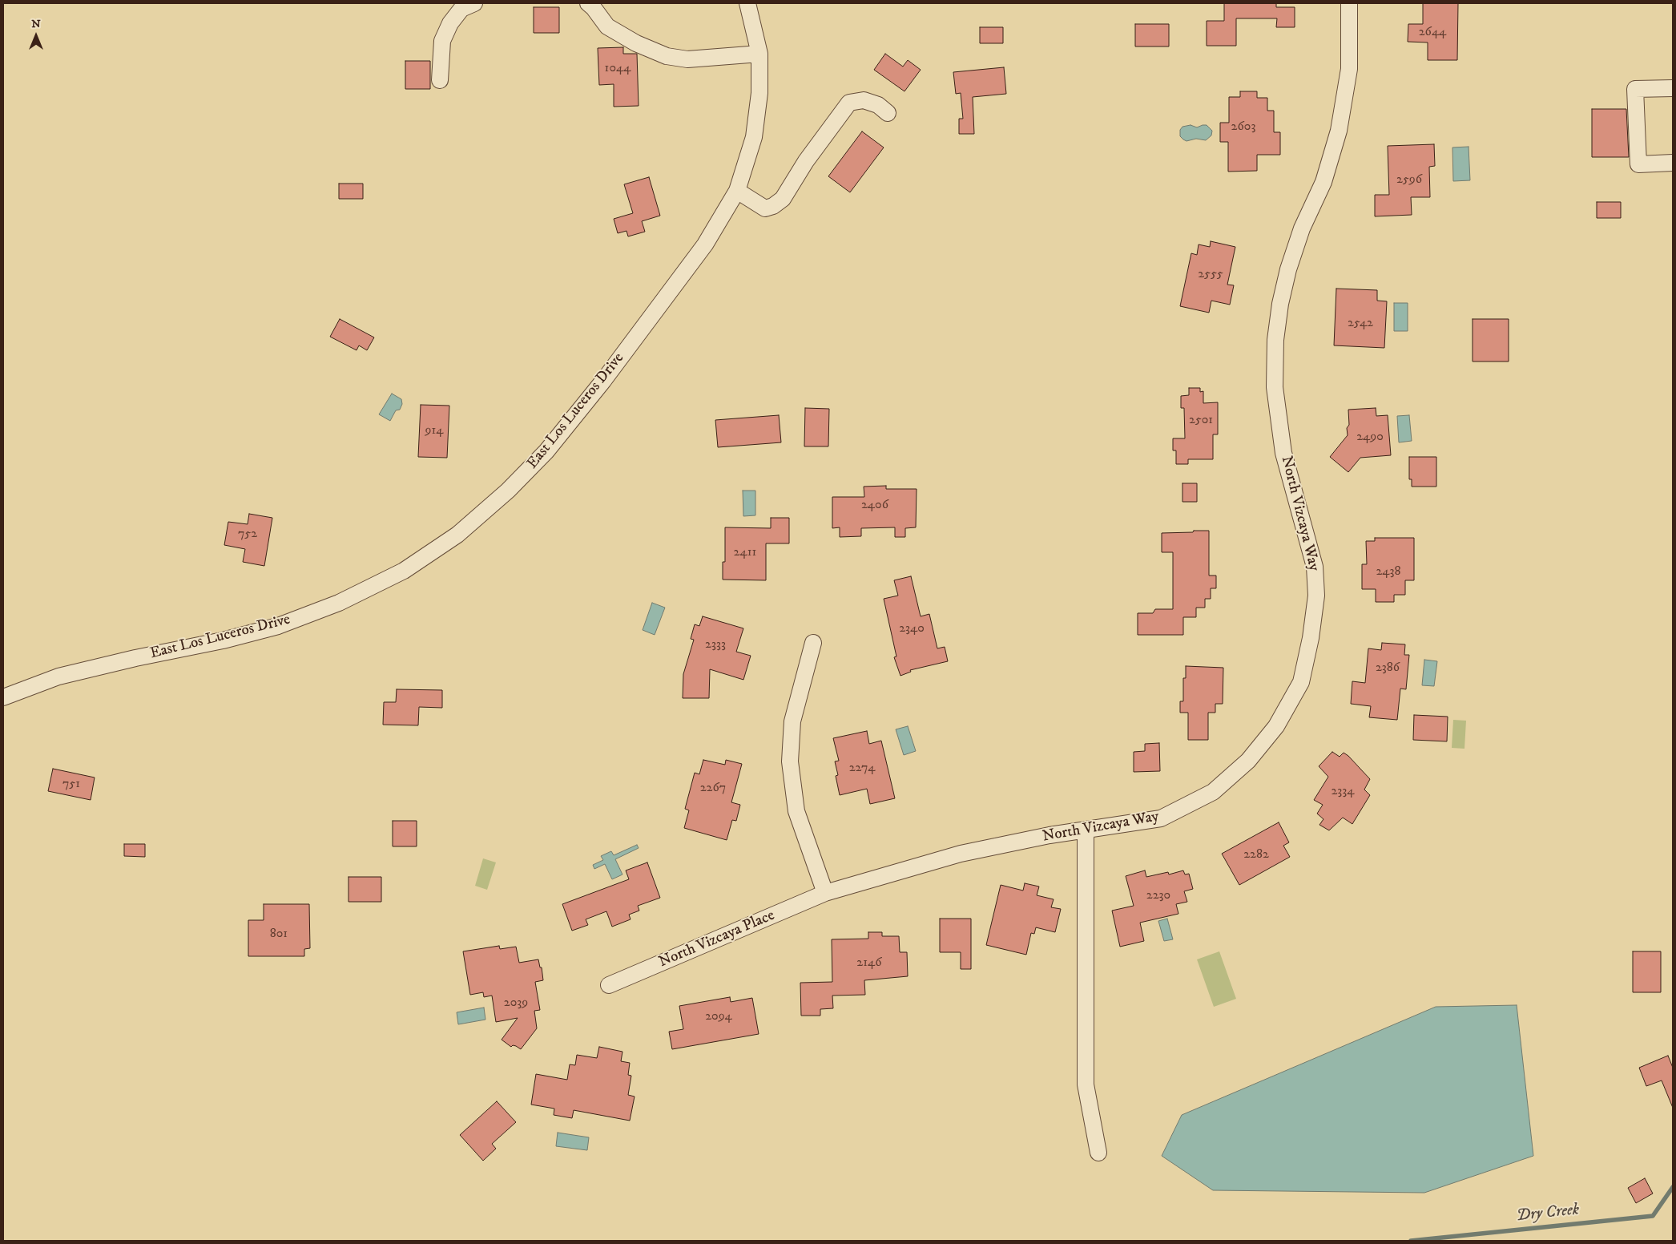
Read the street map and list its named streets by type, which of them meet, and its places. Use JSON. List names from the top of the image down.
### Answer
{
  "streets": {
    "street": ["East Los Luceros Drive", "North Vizcaya Way", "North Vizcaya Place"]
  },
  "crossings": [
    ["North Vizcaya Way", "North Vizcaya Place"]
  ],
  "water": ["Dry Creek"],
  "house_numbers": [
    "2644",
    "1044",
    "2603",
    "2596",
    "2555",
    "2542",
    "2501",
    "914",
    "2490",
    "2406",
    "752",
    "2411",
    "2438",
    "2340",
    "2333",
    "2386",
    "2274",
    "751",
    "2267",
    "2334",
    "2282",
    "2230",
    "801",
    "2146",
    "2039",
    "2094"
  ],
  "north": "top"
}
